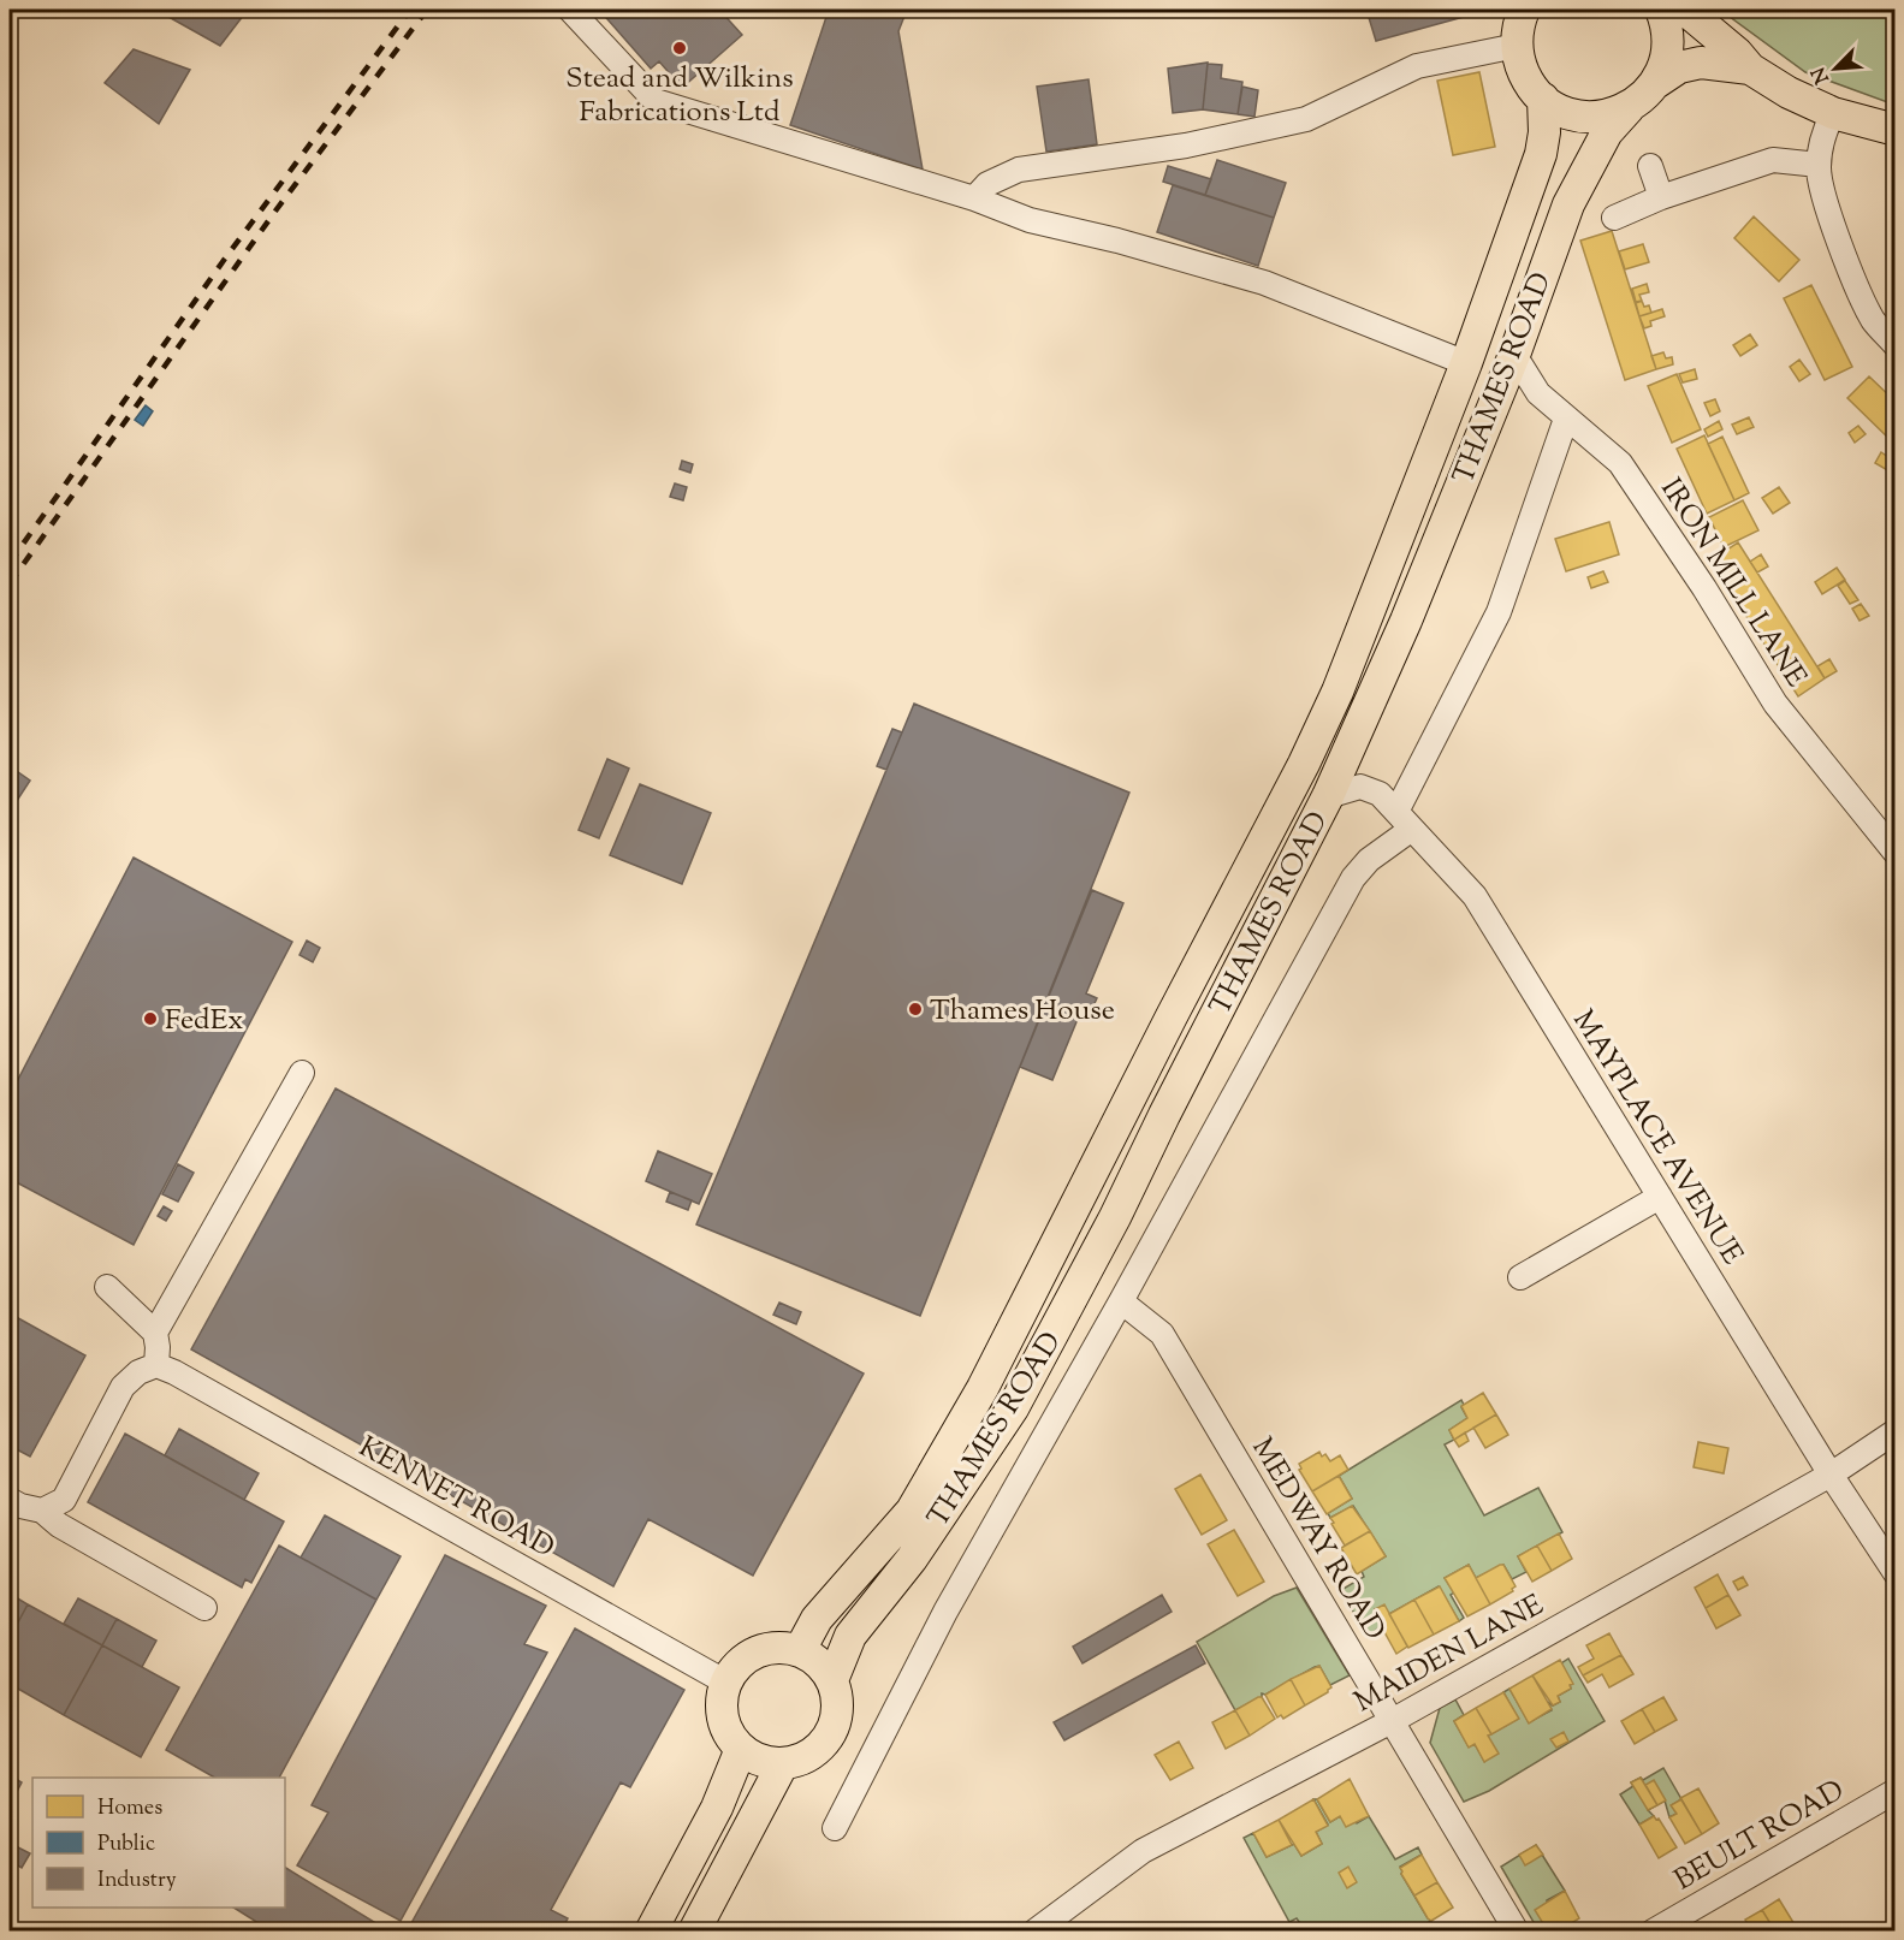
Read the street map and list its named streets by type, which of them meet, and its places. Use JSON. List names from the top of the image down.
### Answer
{
  "streets": {
    "main road": ["THAMES ROAD"],
    "street": [
      "IRON MILL LANE",
      "MAYPLACE AVENUE",
      "KENNET ROAD",
      "MEDWAY ROAD",
      "MAIDEN LANE",
      "BEULT ROAD"
    ]
  },
  "crossings": [
    ["THAMES ROAD", "IRON MILL LANE"],
    ["THAMES ROAD", "MAYPLACE AVENUE"],
    ["THAMES ROAD", "KENNET ROAD"],
    ["THAMES ROAD", "MEDWAY ROAD"],
    ["MAYPLACE AVENUE", "MAIDEN LANE"],
    ["MEDWAY ROAD", "MAIDEN LANE"]
  ],
  "places": ["Stead and Wilkins Fabrications Ltd", "Thames House", "FedEx"],
  "legend": ["Homes", "Public", "Industry"],
  "north": "bottom left"
}
